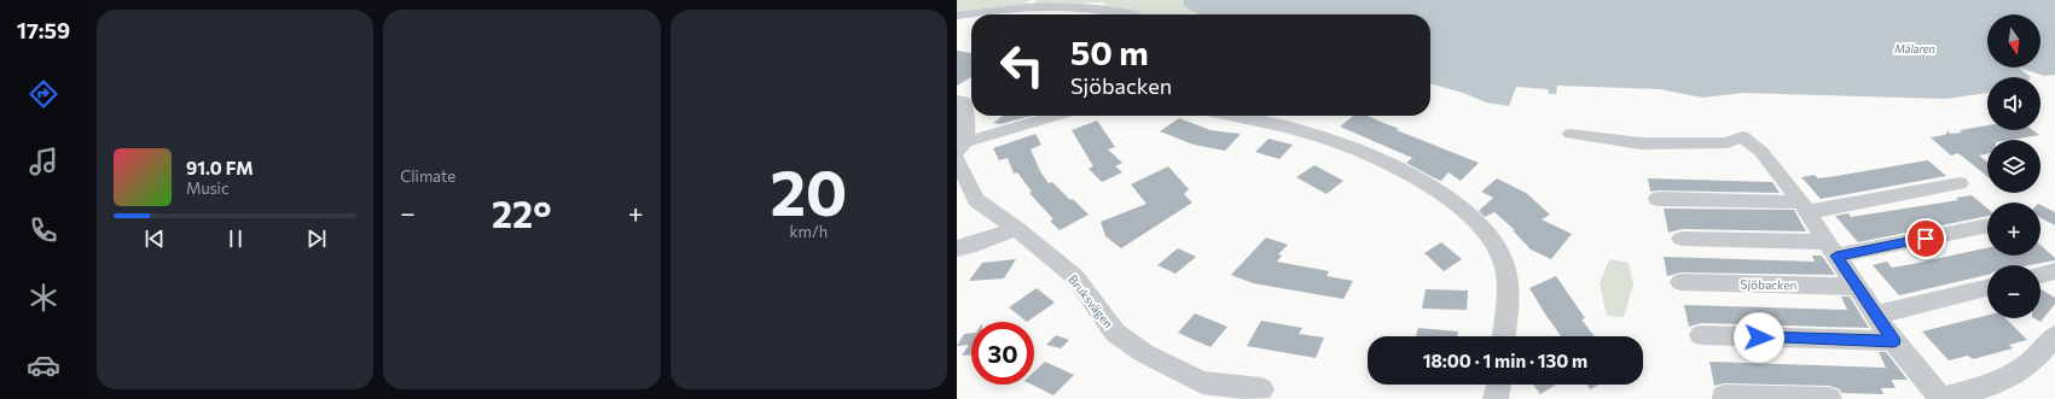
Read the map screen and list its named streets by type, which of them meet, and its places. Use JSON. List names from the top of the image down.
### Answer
{
  "streets": {
    "street": ["Sjöbacken", "Bruksvägen"]
  },
  "water": ["Mälaren"],
  "north": "bottom",
  "page": {
    "tabs": "17:59",
    "tile": [
      "Climate",
      ["20", "km/h"]
    ],
    "map_buttons": ["+", "−"],
    "turn": ["50 m", "Sjöbacken"],
    "song": ["91.0 FM", "Music"],
    "heat": ["−", "22°", "+"],
    "limit": "30",
    "trip": "18:00 · 1 min · 130 m"
  }
}
